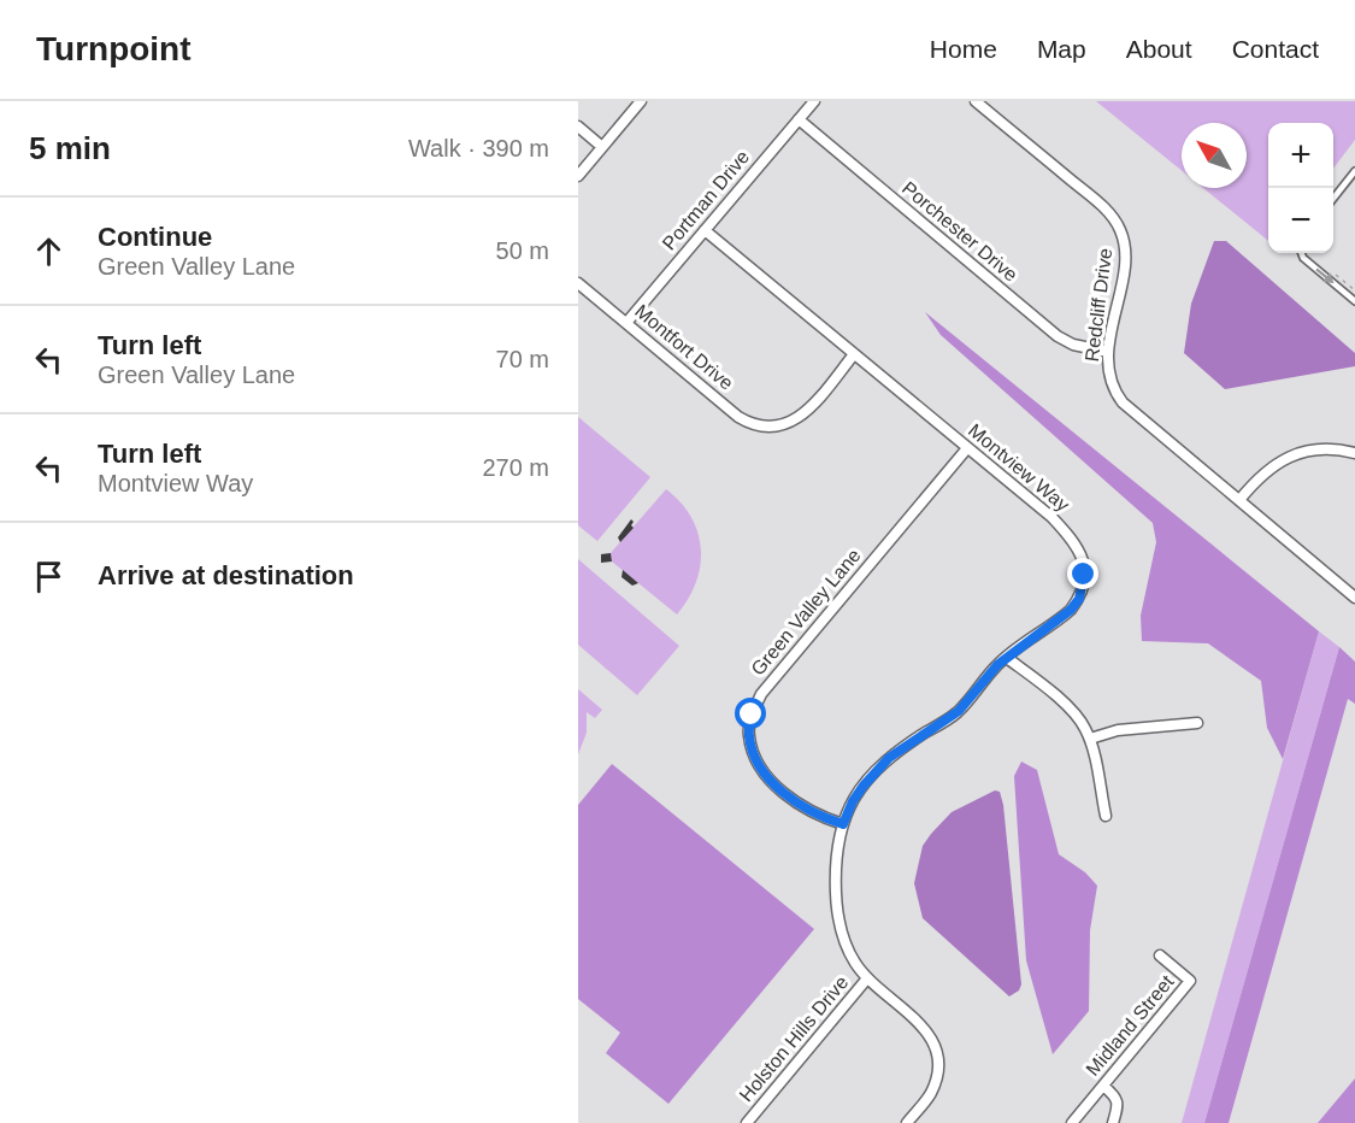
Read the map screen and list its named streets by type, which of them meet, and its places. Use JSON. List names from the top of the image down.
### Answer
{
  "streets": {
    "street": [
      "Portman Drive",
      "Porchester Drive",
      "Redcliff Drive",
      "Montfort Drive",
      "Montview Way",
      "Green Valley Lane",
      "Midland Street",
      "Holston Hills Drive"
    ]
  },
  "crossings": [
    ["Portman Drive", "Porchester Drive"],
    ["Portman Drive", "Montfort Drive"],
    ["Portman Drive", "Montview Way"],
    ["Porchester Drive", "Redcliff Drive"],
    ["Montfort Drive", "Montview Way"],
    ["Montview Way", "Green Valley Lane"],
    ["Montview Way", "Holston Hills Drive"]
  ],
  "north": "top left",
  "page": {
    "header": "Turnpoint",
    "nav": [
      "Home",
      "Map",
      "About",
      "Contact"
    ],
    "heading": ["5 min", "Walk · 390 m"],
    "map_buttons": ["+", "−"],
    "list": [
      ["Continue", "Green Valley Lane", "50 m"],
      ["Turn left", "Green Valley Lane", "70 m"],
      ["Turn left", "Montview Way", "270 m"],
      "Arrive at destination"
    ]
  }
}
